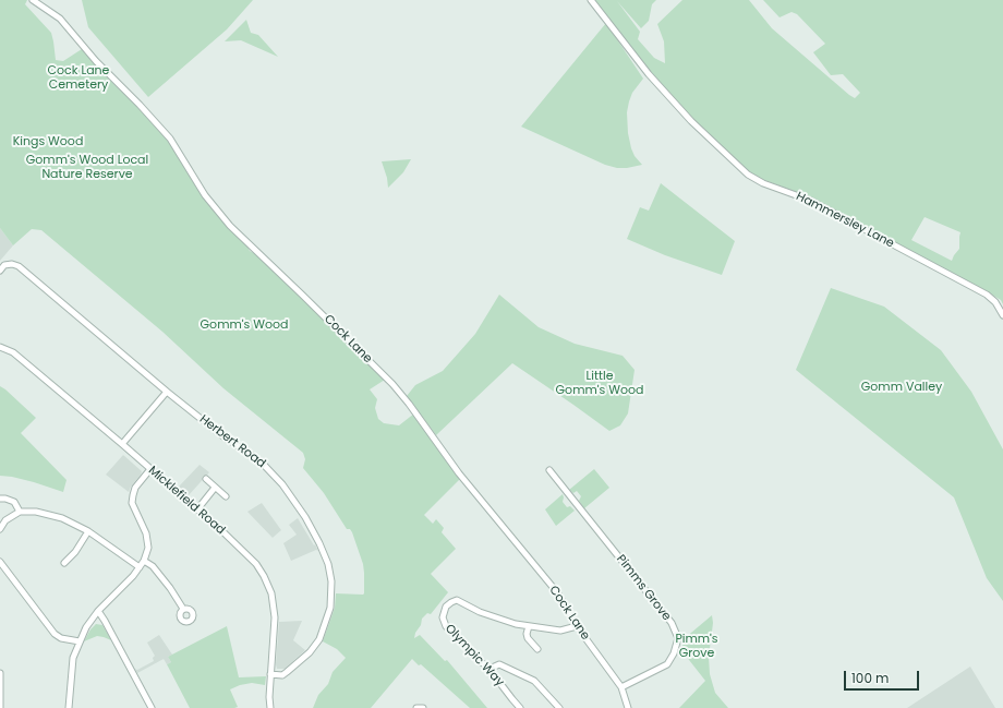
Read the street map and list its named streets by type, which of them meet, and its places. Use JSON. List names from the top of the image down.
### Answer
{
  "streets": {
    "street": [
      "Hammersley Lane",
      "Cock Lane",
      "Herbert Road",
      "Micklefield Road",
      "Pimms Grove",
      "Olympic Way"
    ]
  },
  "crossings": [
    ["Cock Lane", "Pimms Grove"],
    ["Cock Lane", "Olympic Way"],
    ["Herbert Road", "Micklefield Road"]
  ],
  "parks": [
    "Cock Lane Cemetery",
    "Kings Wood",
    "Gomm's Wood Local Nature Reserve",
    "Gomm's Wood",
    "Little Gomm's Wood",
    "Gomm Valley",
    "Pimm's Grove"
  ],
  "scale_bar": "100 m"
}
